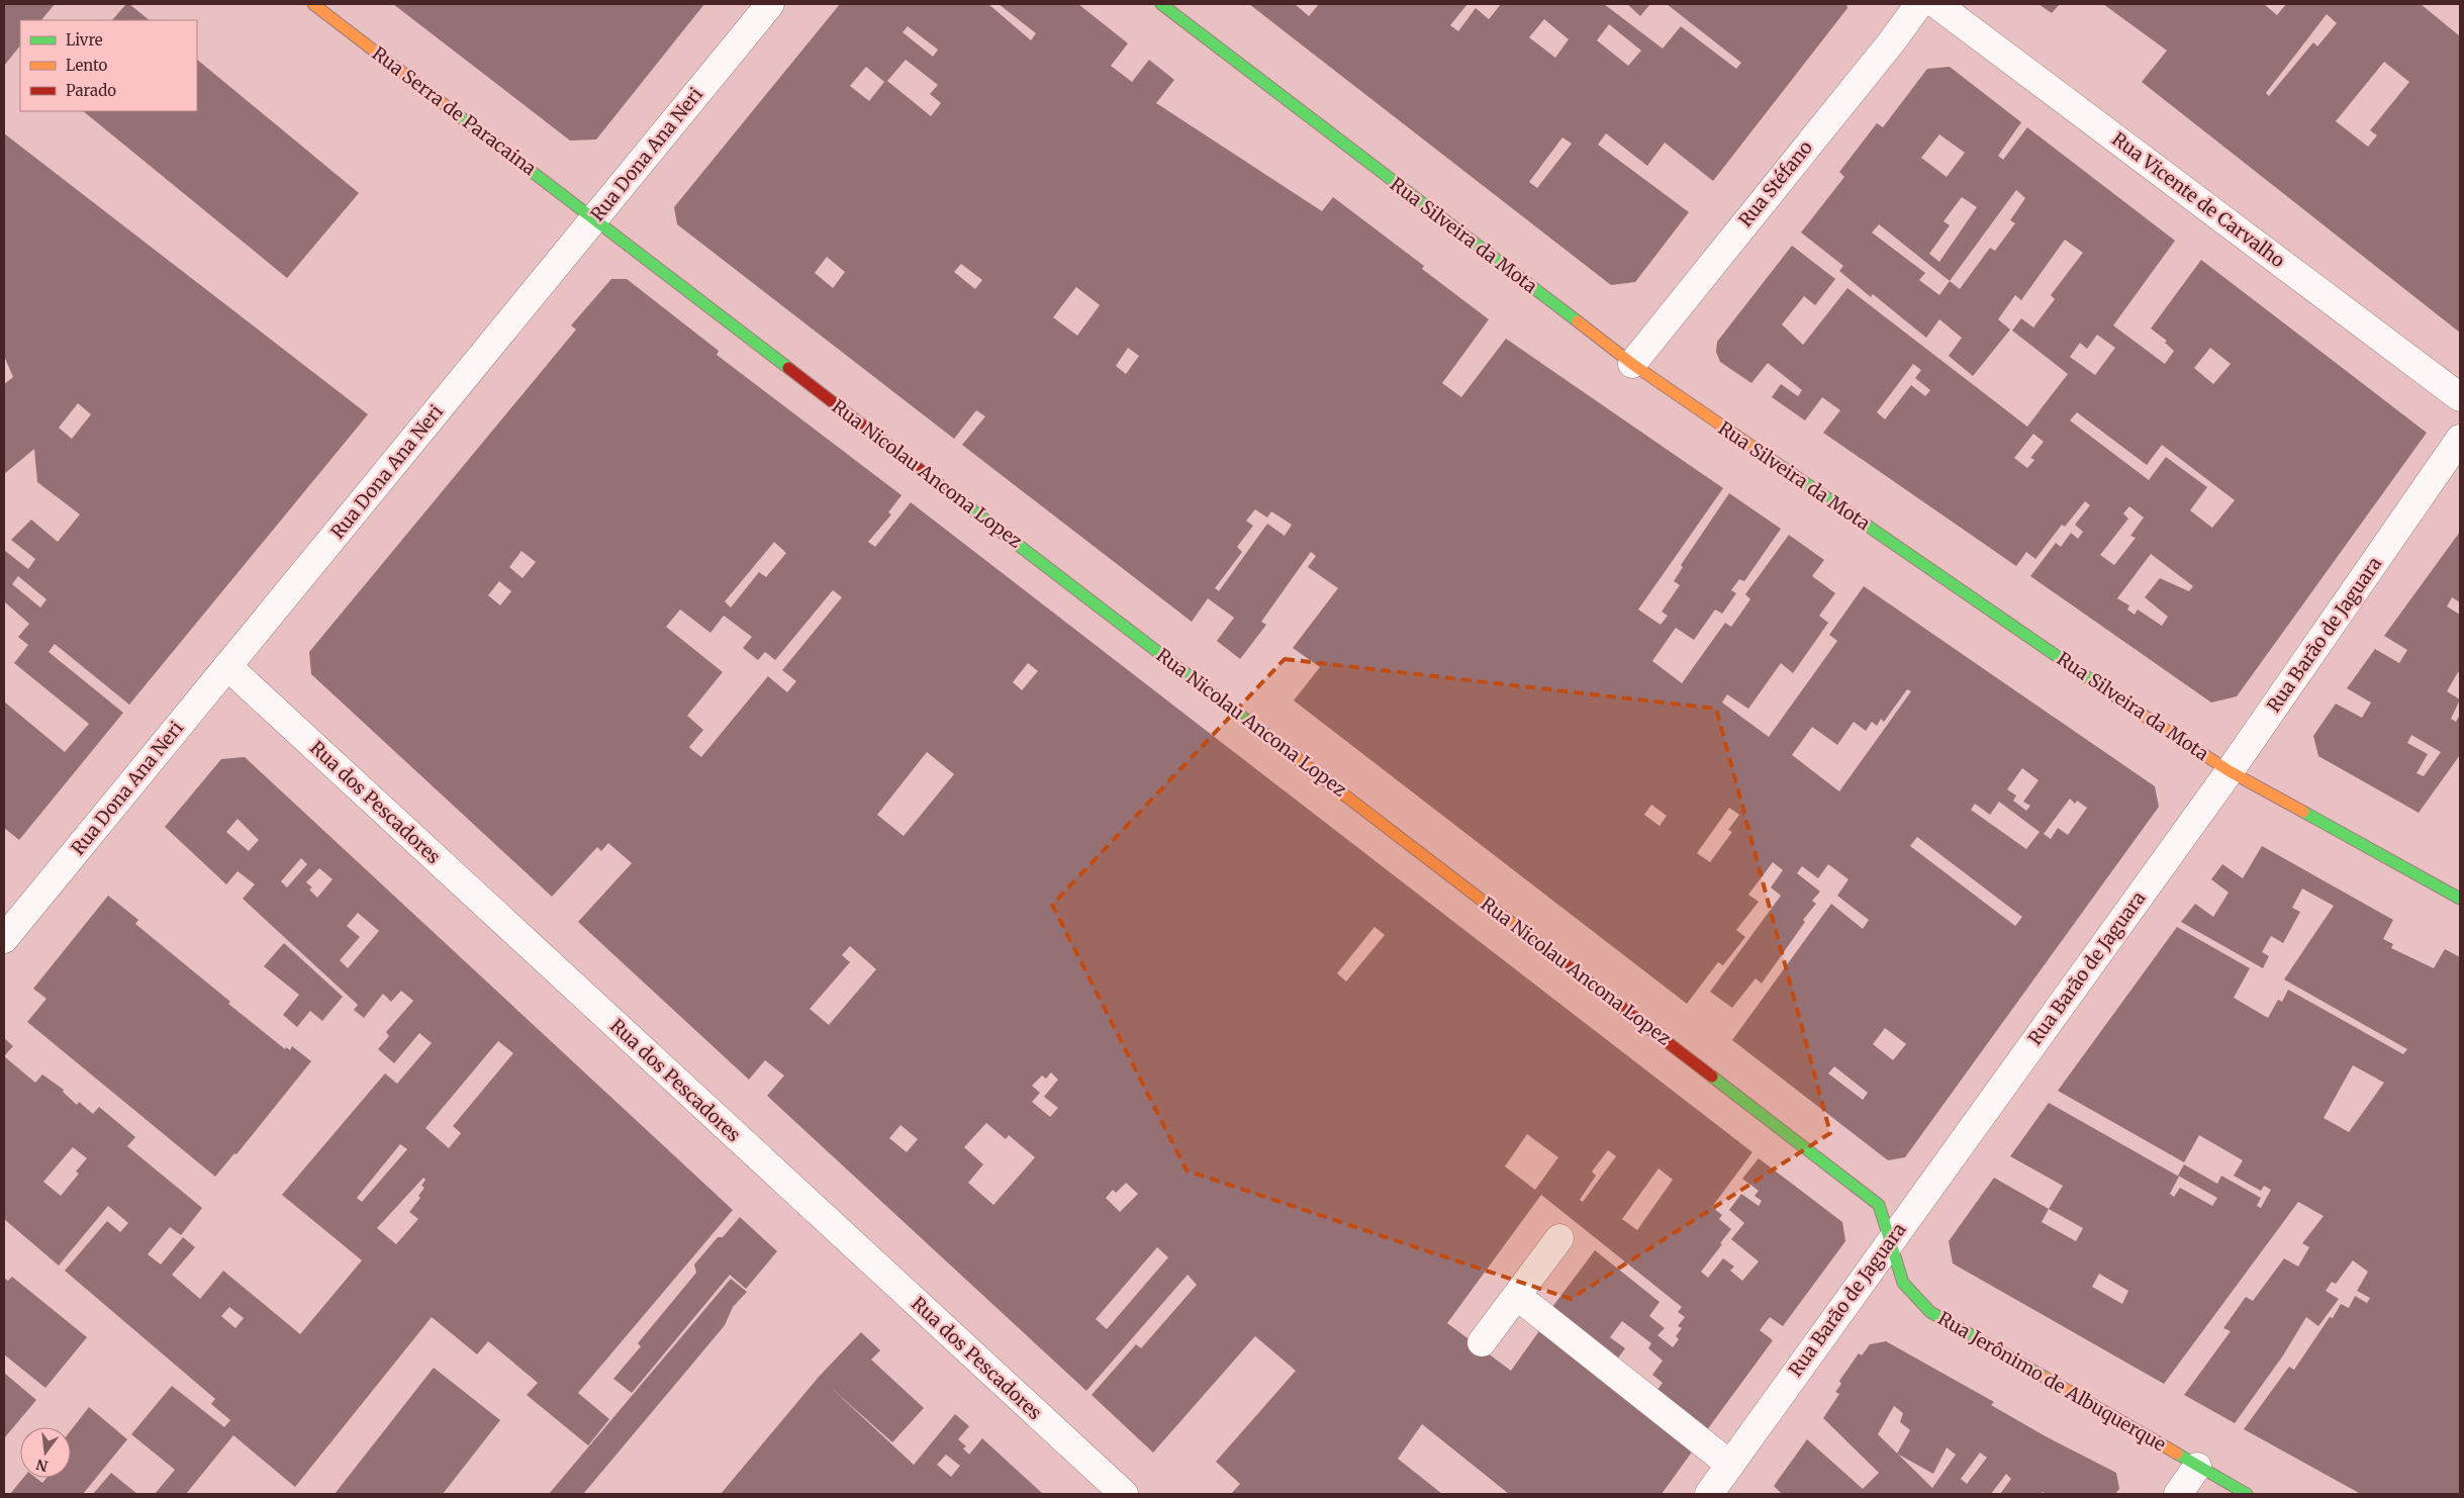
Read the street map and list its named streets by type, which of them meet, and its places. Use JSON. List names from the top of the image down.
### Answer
{
  "streets": {
    "street": [
      "Rua Serra de Paracaina",
      "Rua Dona Ana Neri",
      "Rua Stéfano",
      "Rua Vicente de Carvalho",
      "Rua Silveira da Mota",
      "Rua Nicolau Ancona Lopez",
      "Rua Barão de Jaguara",
      "Rua dos Pescadores",
      "Rua Jerônimo de Albuquerque"
    ]
  },
  "crossings": [
    ["Rua Serra de Paracaina", "Rua Dona Ana Neri"],
    ["Rua Serra de Paracaina", "Rua Nicolau Ancona Lopez"],
    ["Rua Dona Ana Neri", "Rua Nicolau Ancona Lopez"],
    ["Rua Dona Ana Neri", "Rua dos Pescadores"],
    ["Rua Stéfano", "Rua Silveira da Mota"],
    ["Rua Silveira da Mota", "Rua Barão de Jaguara"],
    ["Rua Nicolau Ancona Lopez", "Rua Barão de Jaguara"],
    ["Rua Nicolau Ancona Lopez", "Rua Jerônimo de Albuquerque"],
    ["Rua Barão de Jaguara", "Rua Jerônimo de Albuquerque"]
  ],
  "legend": ["Livre", "Lento", "Parado"],
  "north": "bottom"
}
